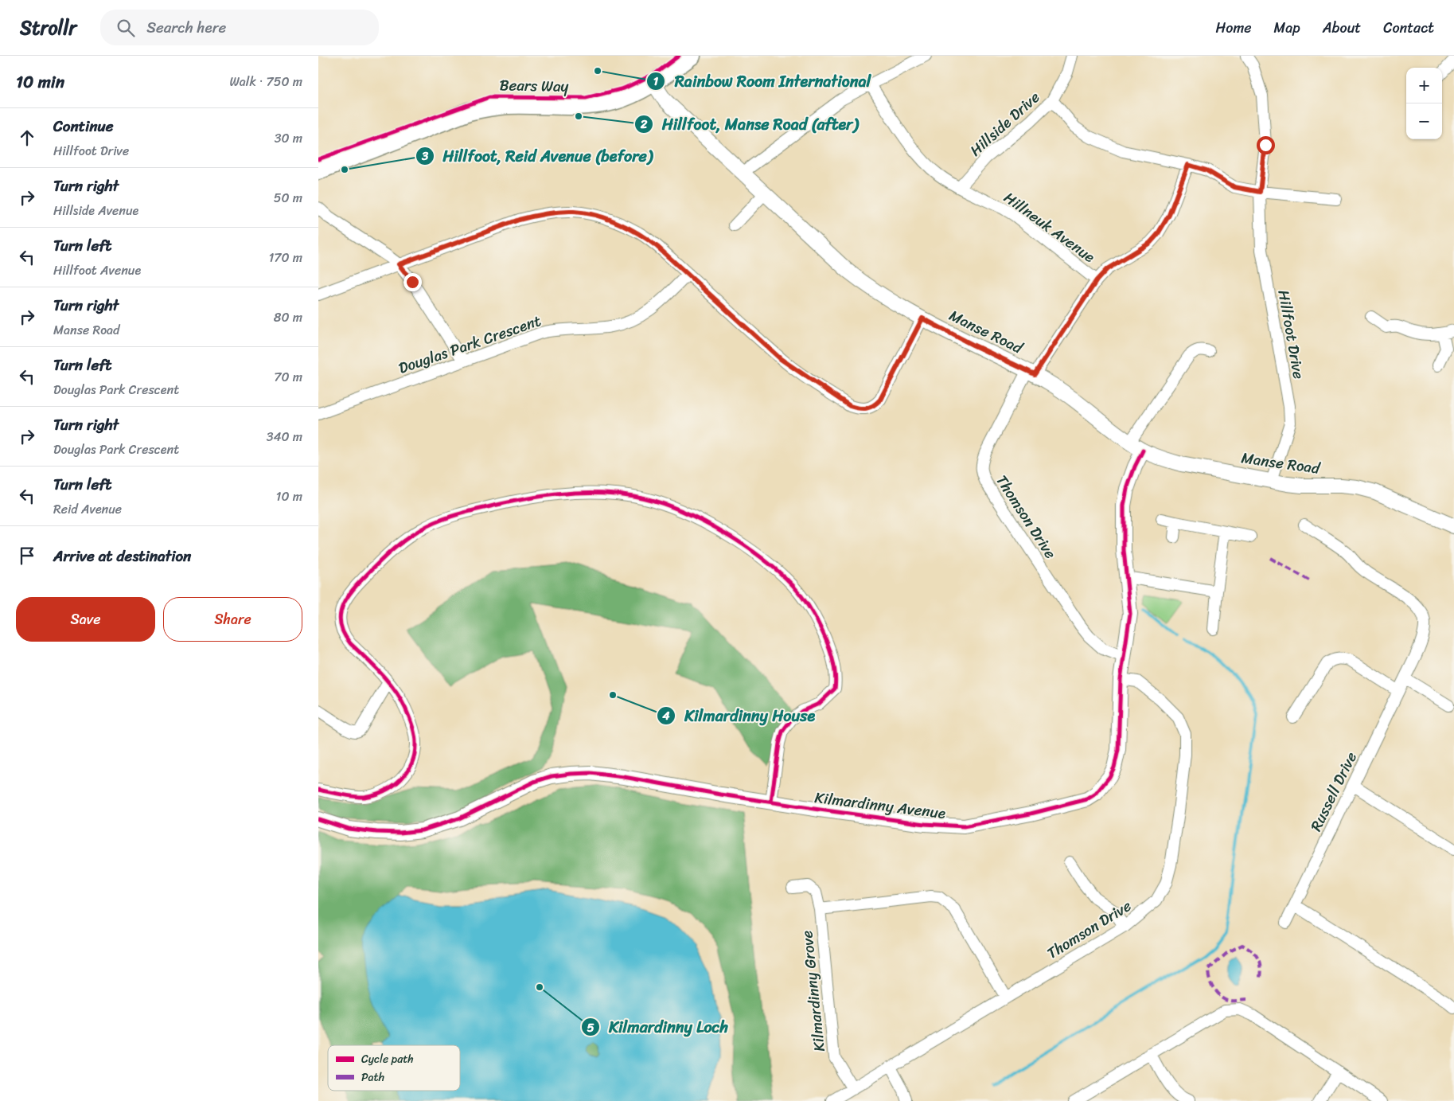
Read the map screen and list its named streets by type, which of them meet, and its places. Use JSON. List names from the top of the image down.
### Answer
{
  "streets": {
    "street": [
      "Hillside Drive",
      "Hillneuk Avenue",
      "Manse Road",
      "Hillfoot Drive",
      "Douglas Park Crescent",
      "Thomson Drive",
      "Russell Drive",
      "Kilmardinny Avenue",
      "Kilmardinny Grove"
    ],
    "cycle path": ["Bears Way"]
  },
  "crossings": [
    ["Hillside Drive", "Hillneuk Avenue"],
    ["Hillneuk Avenue", "Thomson Drive"],
    ["Manse Road", "Hillfoot Drive"],
    ["Manse Road", "Thomson Drive"],
    ["Manse Road", "Kilmardinny Avenue"],
    ["Thomson Drive", "Kilmardinny Avenue"],
    ["Thomson Drive", "Kilmardinny Grove"]
  ],
  "places": [
    "Rainbow Room International",
    "Hillfoot, Manse Road (after)",
    "Hillfoot, Reid Avenue (before)",
    "Kilmardinny House",
    "Kilmardinny Loch"
  ],
  "legend": ["Cycle path", "Path"],
  "page": {
    "header": "Strollr",
    "search": "Search here",
    "nav": [
      "Home",
      "Map",
      "About",
      "Contact"
    ],
    "heading": ["10 min", "Walk · 750 m"],
    "map_buttons": ["+", "−"],
    "list": [
      ["Continue", "Hillfoot Drive", "30 m"],
      ["Turn right", "Hillside Avenue", "50 m"],
      ["Turn left", "Hillfoot Avenue", "170 m"],
      ["Turn right", "Manse Road", "80 m"],
      ["Turn left", "Douglas Park Crescent", "70 m"],
      ["Turn right", "Douglas Park Crescent", "340 m"],
      ["Turn left", "Reid Avenue", "10 m"],
      "Arrive at destination"
    ],
    "buttons": ["Save", "Share"]
  }
}
